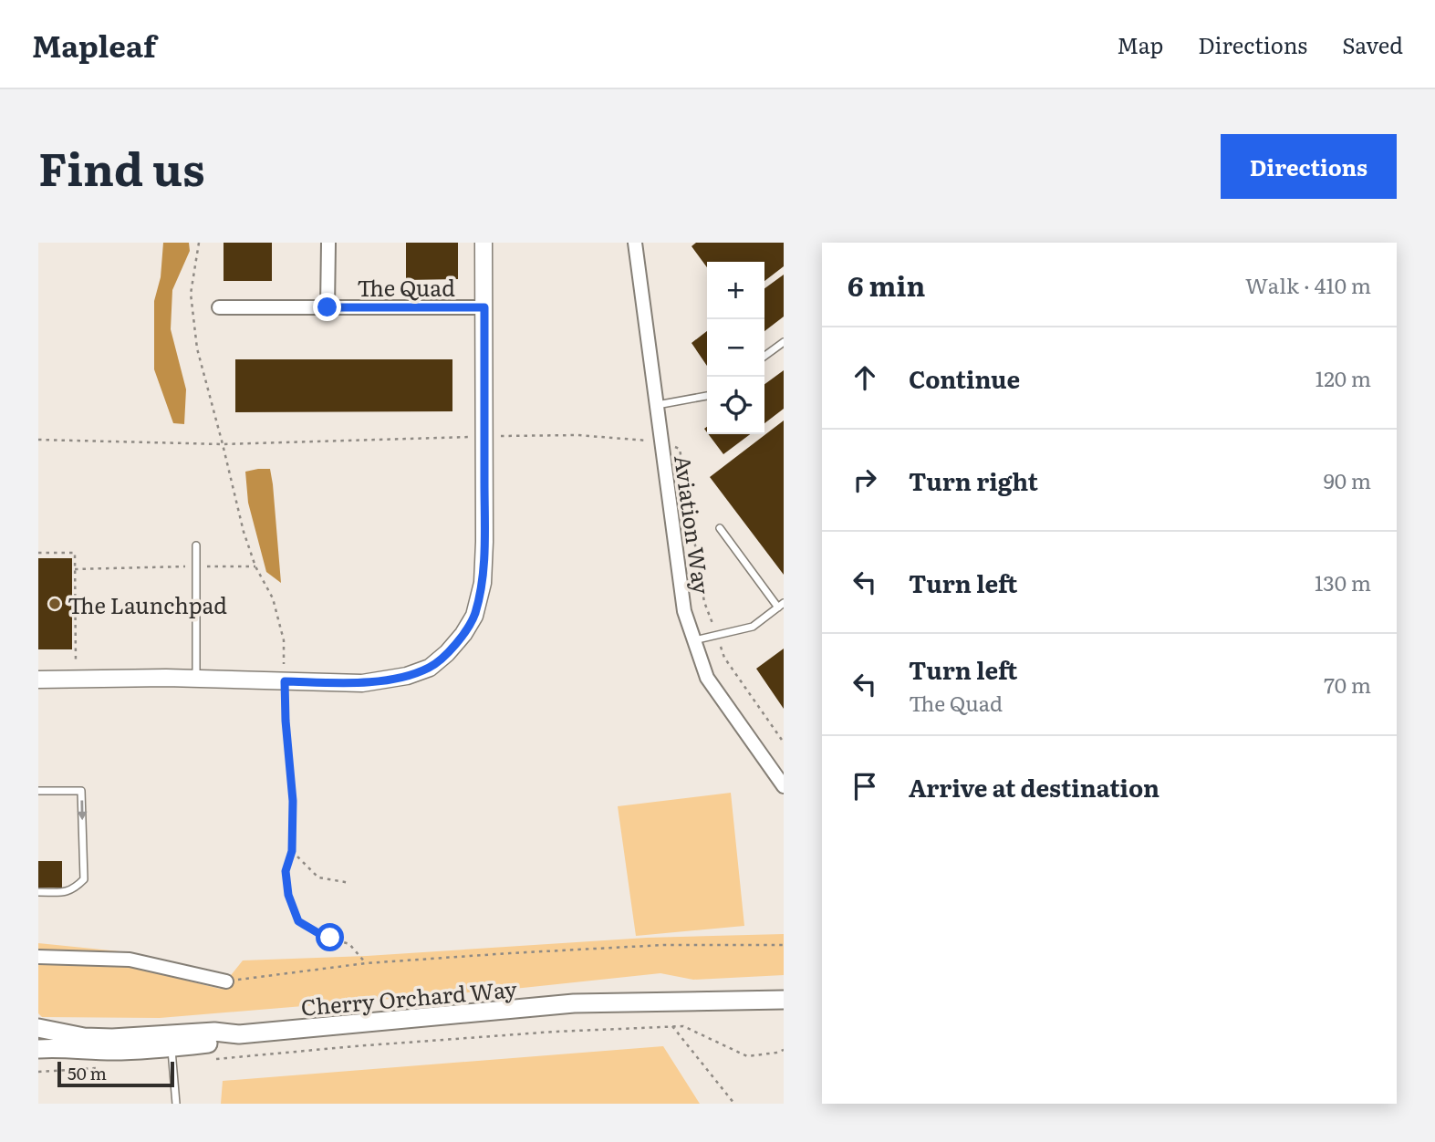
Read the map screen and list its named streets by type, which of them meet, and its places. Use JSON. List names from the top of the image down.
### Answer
{
  "streets": {
    "main road": ["Cherry Orchard Way"],
    "street": ["The Quad", "Aviation Way"]
  },
  "places": ["The Launchpad"],
  "scale_bar": "50 m",
  "page": {
    "header": "Mapleaf",
    "nav": ["Map", "Directions", "Saved"],
    "title": "Find us",
    "buttons": "Directions",
    "heading": ["6 min", "Walk · 410 m"],
    "map_buttons": ["+", "−"],
    "list": [
      ["Continue", "120 m"],
      ["Turn right", "90 m"],
      ["Turn left", "130 m"],
      ["Turn left", "The Quad", "70 m"],
      "Arrive at destination"
    ],
    "scale": "50 m"
  }
}
